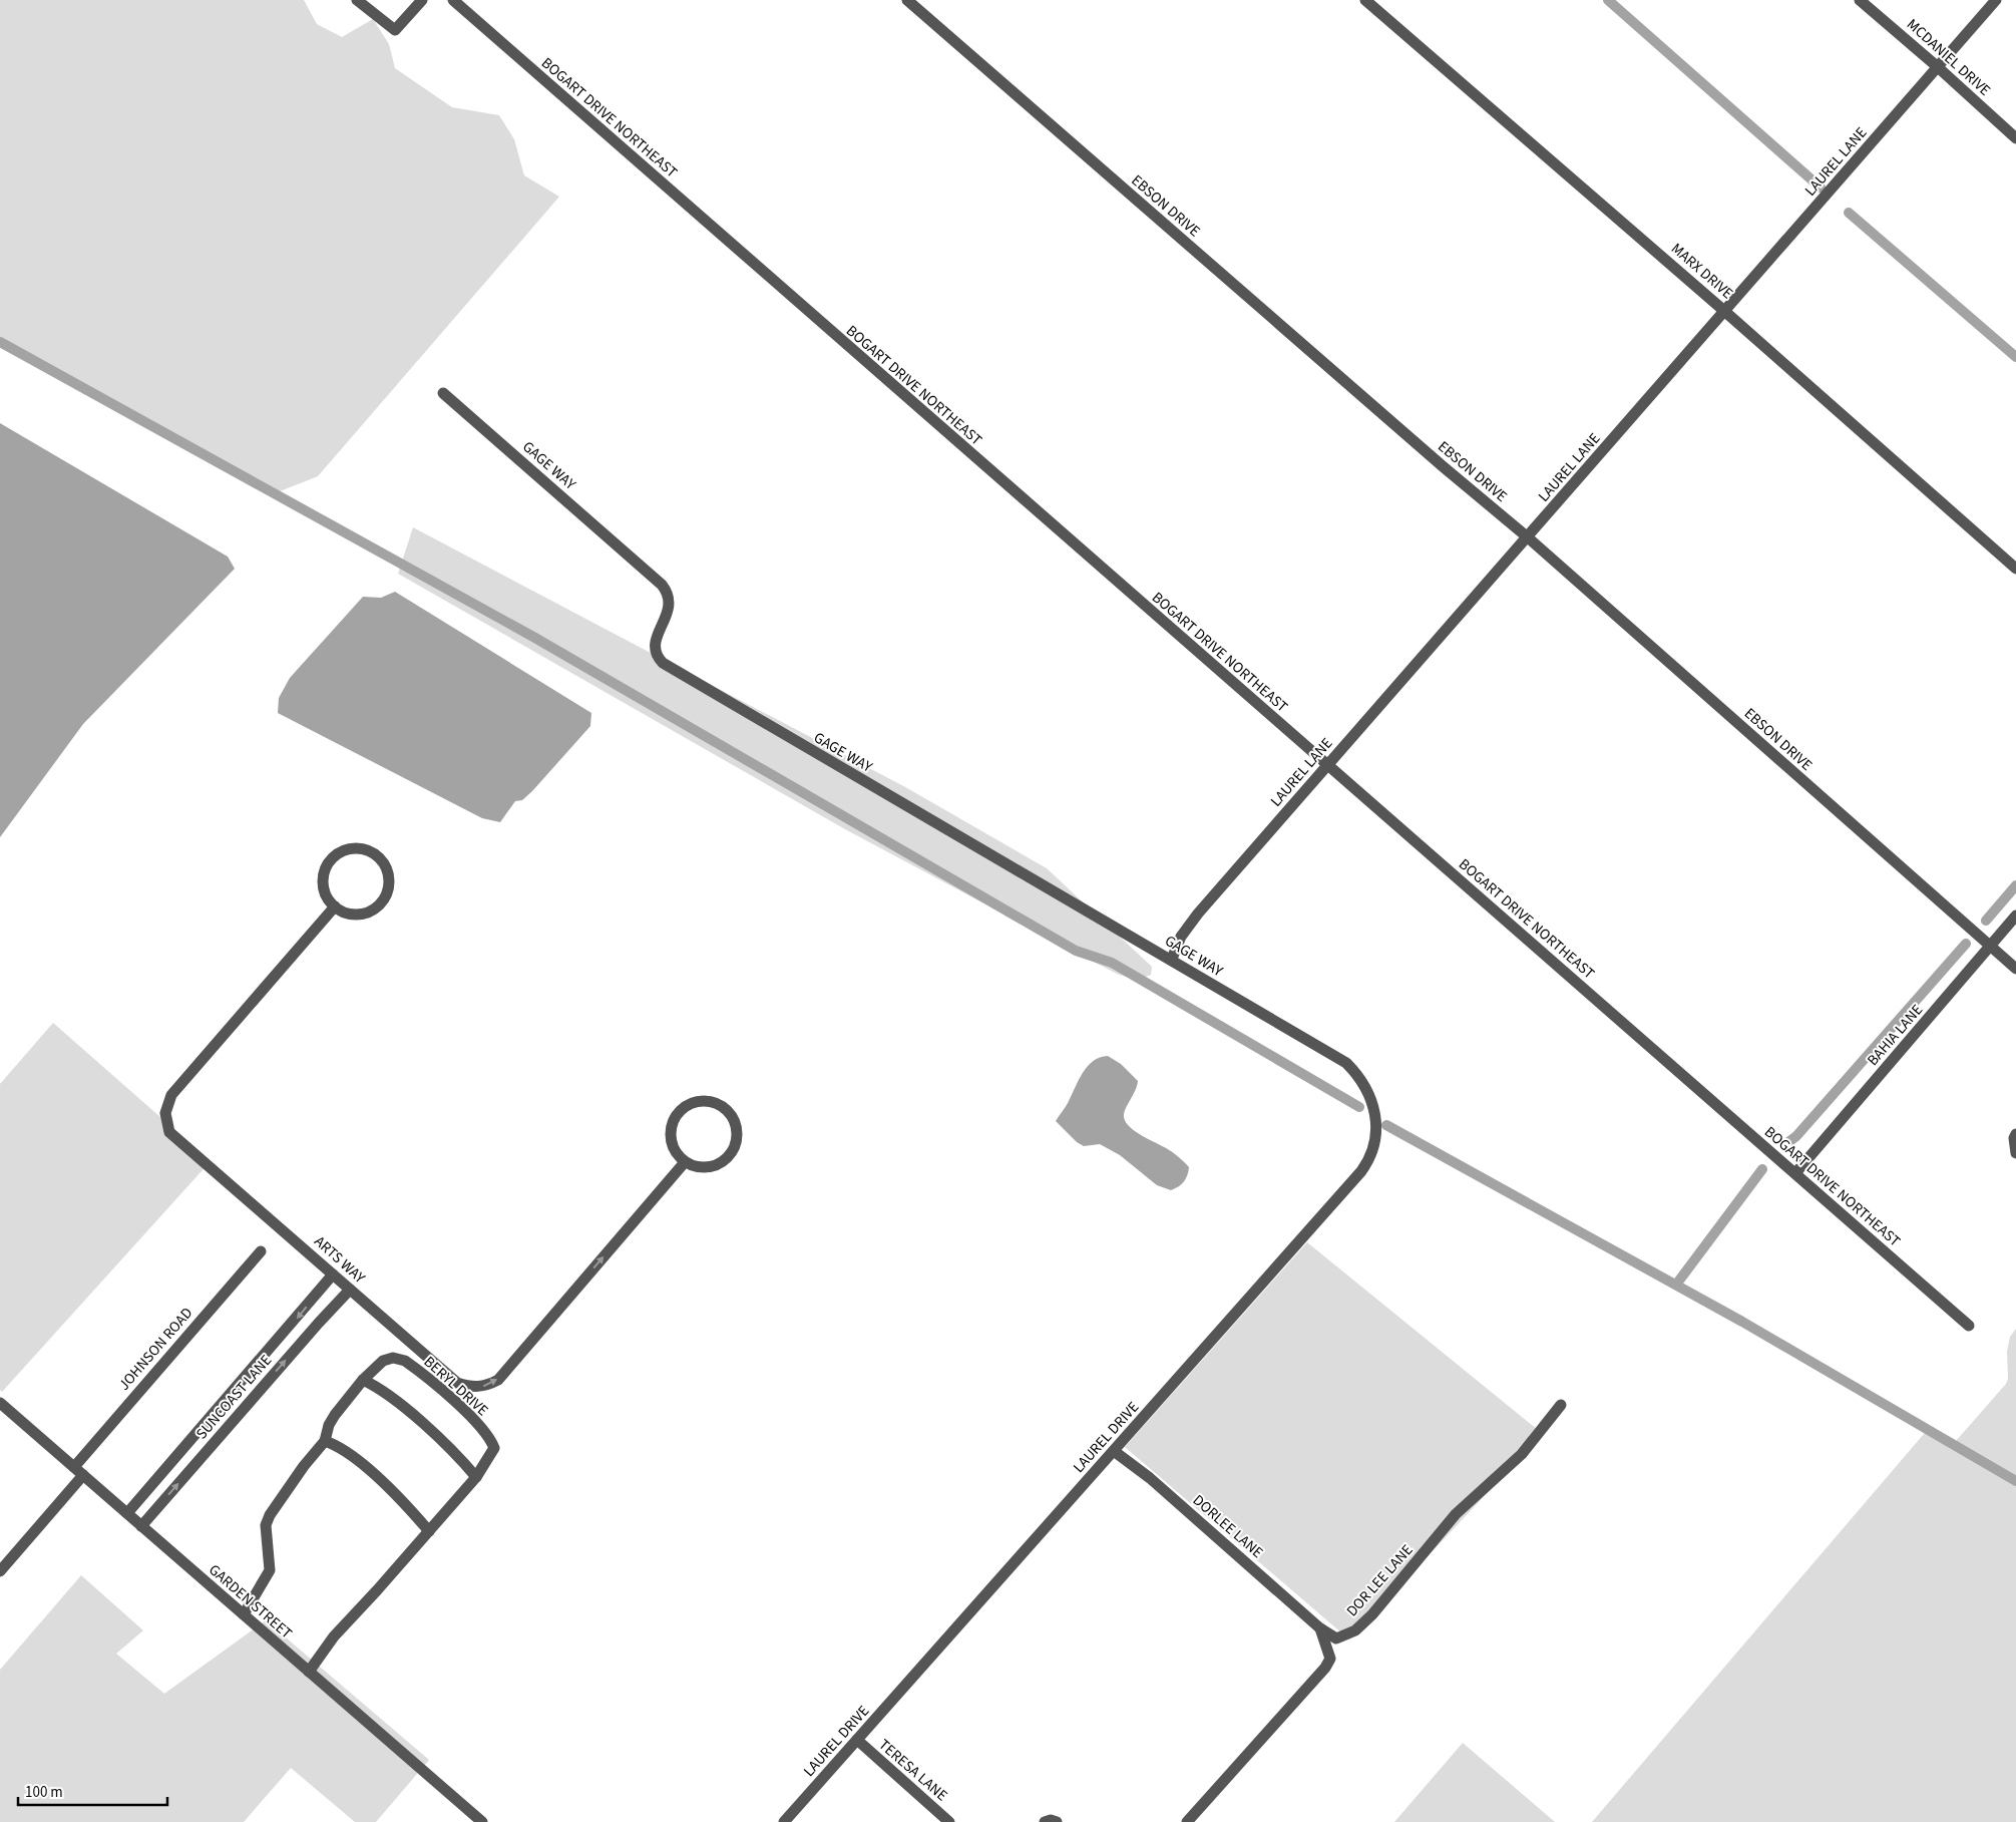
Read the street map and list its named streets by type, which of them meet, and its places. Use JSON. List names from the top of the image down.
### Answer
{
  "streets": {
    "street": [
      "MCDANIEL DRIVE",
      "BOGART DRIVE NORTHEAST",
      "LAUREL LANE",
      "EBSON DRIVE",
      "MARX DRIVE",
      "GAGE WAY",
      "BAHIA LANE",
      "ARTS WAY",
      "JOHNSON ROAD",
      "BERYL DRIVE",
      "SUNCOAST LANE",
      "LAUREL DRIVE",
      "DORLEE LANE",
      "DOR LEE LANE",
      "GARDEN STREET",
      "TERESA LANE"
    ]
  },
  "crossings": [
    ["MCDANIEL DRIVE", "LAUREL LANE"],
    ["BOGART DRIVE NORTHEAST", "LAUREL LANE"],
    ["BOGART DRIVE NORTHEAST", "BAHIA LANE"],
    ["LAUREL LANE", "EBSON DRIVE"],
    ["LAUREL LANE", "MARX DRIVE"],
    ["LAUREL LANE", "GAGE WAY"],
    ["EBSON DRIVE", "BAHIA LANE"],
    ["GAGE WAY", "LAUREL DRIVE"],
    ["ARTS WAY", "SUNCOAST LANE"],
    ["JOHNSON ROAD", "GARDEN STREET"],
    ["BERYL DRIVE", "GARDEN STREET"],
    ["SUNCOAST LANE", "GARDEN STREET"],
    ["LAUREL DRIVE", "DORLEE LANE"],
    ["LAUREL DRIVE", "TERESA LANE"],
    ["DORLEE LANE", "DOR LEE LANE"]
  ],
  "scale_bar": "100 m"
}
